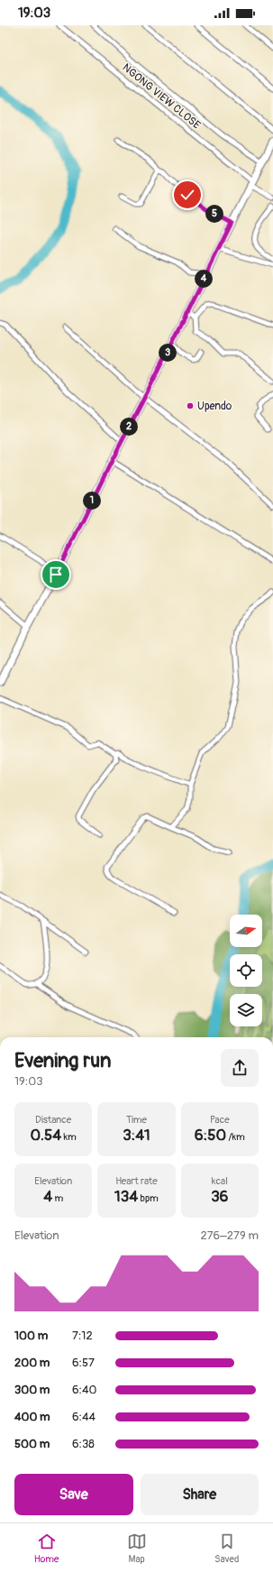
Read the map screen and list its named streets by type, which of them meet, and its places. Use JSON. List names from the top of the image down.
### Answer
{
  "streets": {
    "street": ["NGONG VIEW CLOSE"]
  },
  "places": ["Upendo"],
  "north": "right",
  "page": {
    "status": "19:03",
    "pins": [
      "5",
      "4",
      "3",
      "2",
      "1"
    ],
    "heading": ["Evening run", "19:03"],
    "stats": [
      ["Distance", "0.54 km"],
      ["Time", "3:41"],
      ["Pace", "6:50 /km"],
      ["Elevation", "4 m"],
      ["Heart rate", "134 bpm"],
      ["kcal", "36"]
    ],
    "chart": ["Elevation", "276–279 m"],
    "list": [
      {
        "name": "100 m",
        "note": "7:12"
      },
      {
        "name": "200 m",
        "note": "6:57"
      },
      {
        "name": "300 m",
        "note": "6:40"
      },
      {
        "name": "400 m",
        "note": "6:44"
      },
      {
        "name": "500 m",
        "note": "6:38"
      }
    ],
    "buttons": ["Save", "Share"],
    "tabs": ["Home", "Map", "Saved"]
  }
}
